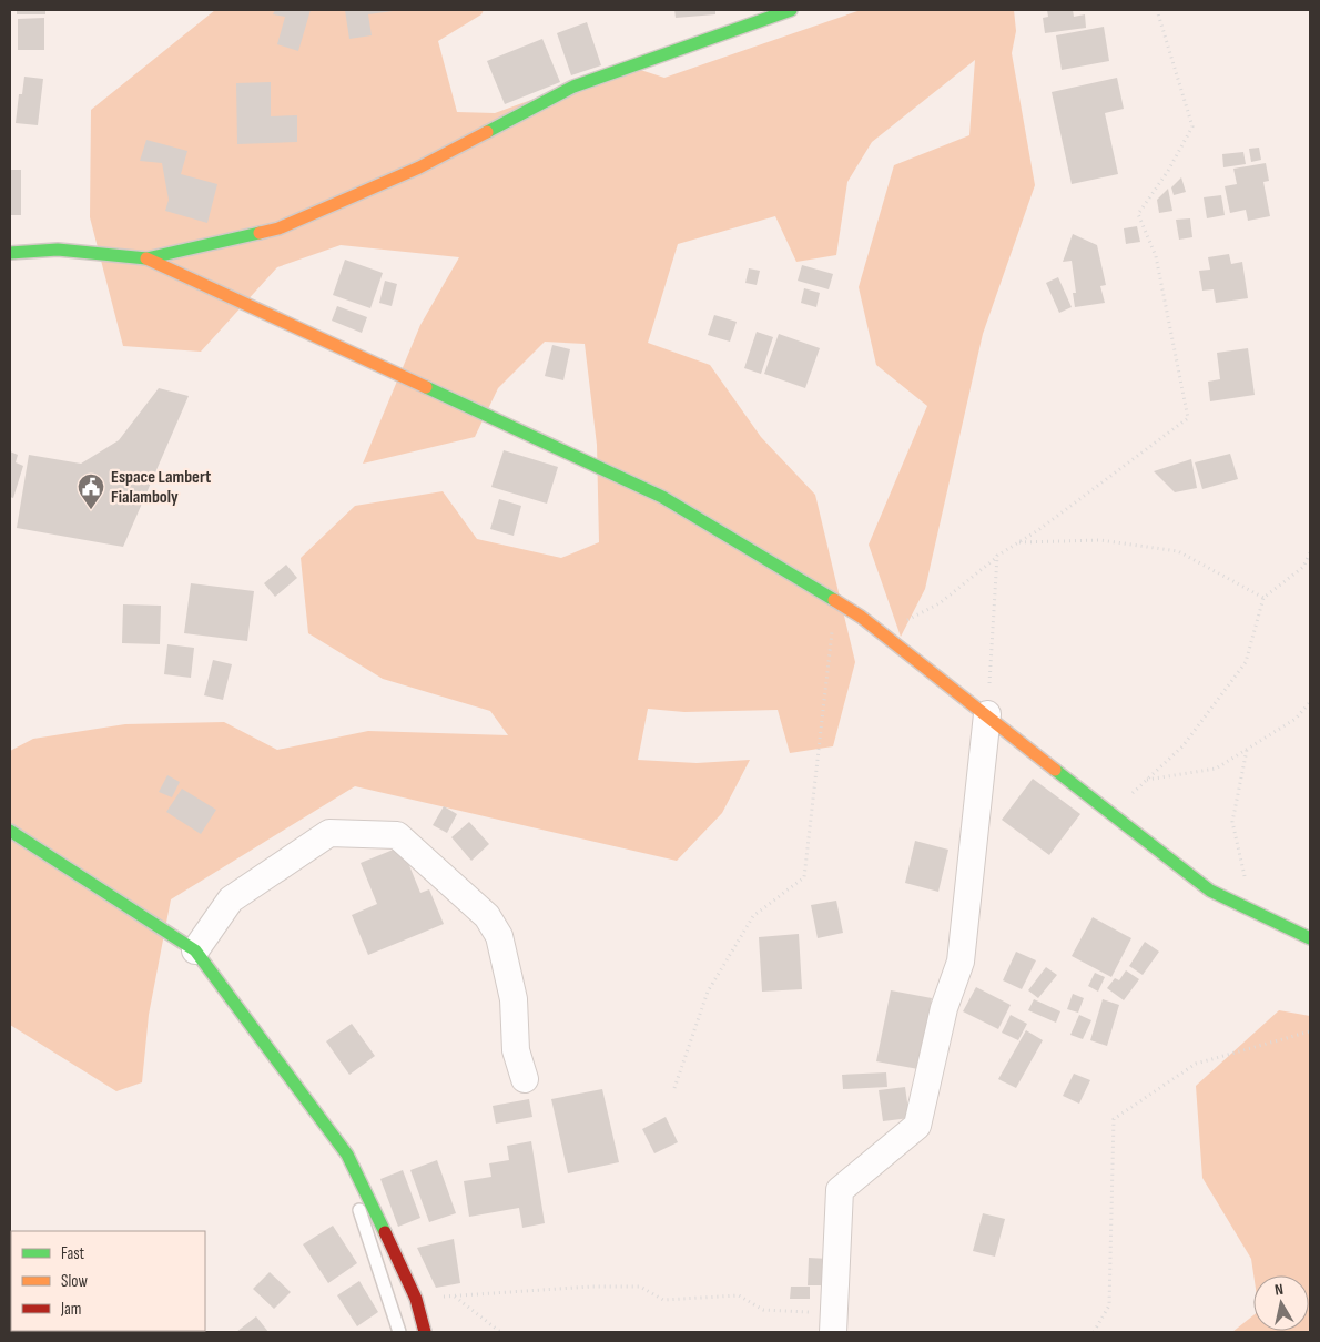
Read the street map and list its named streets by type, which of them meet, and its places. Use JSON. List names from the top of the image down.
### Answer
{
  "places": {
    "public building": ["Espace Lambert Fialamboly"]
  },
  "legend": ["Fast", "Slow", "Jam"],
  "north": "top"
}
